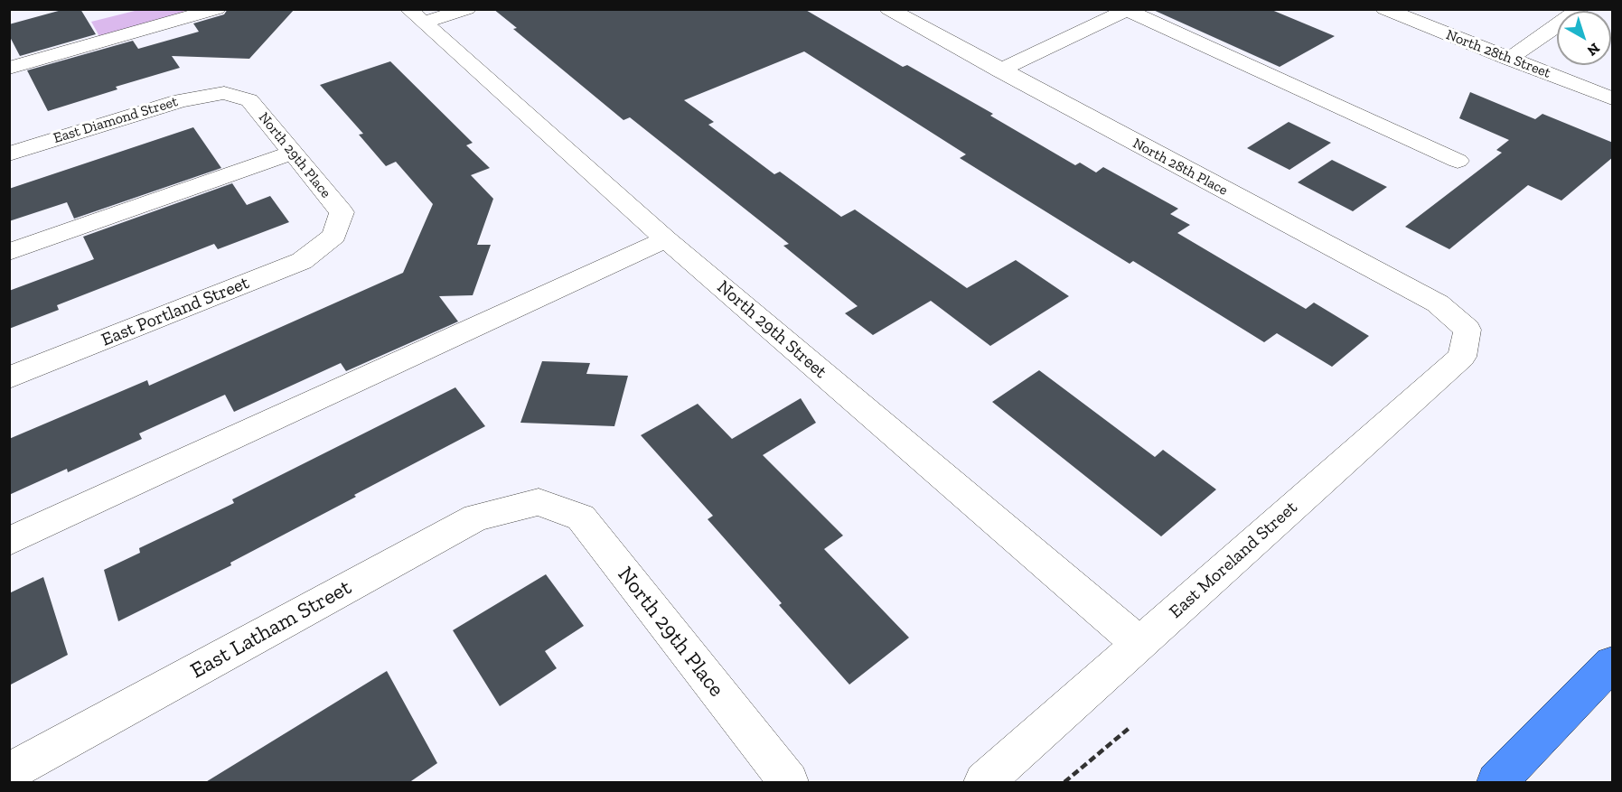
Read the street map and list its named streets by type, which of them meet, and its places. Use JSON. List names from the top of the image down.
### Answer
{
  "streets": {
    "street": [
      "North 28th Street",
      "East Diamond Street",
      "North 29th Place",
      "North 28th Place",
      "East Portland Street",
      "North 29th Street",
      "East Moreland Street",
      "East Latham Street"
    ]
  },
  "crossings": [
    ["East Diamond Street", "North 29th Place"],
    ["North 29th Place", "East Portland Street"],
    ["North 29th Place", "East Latham Street"],
    ["North 28th Place", "East Moreland Street"],
    ["North 29th Street", "East Moreland Street"]
  ],
  "north": "bottom right"
}
